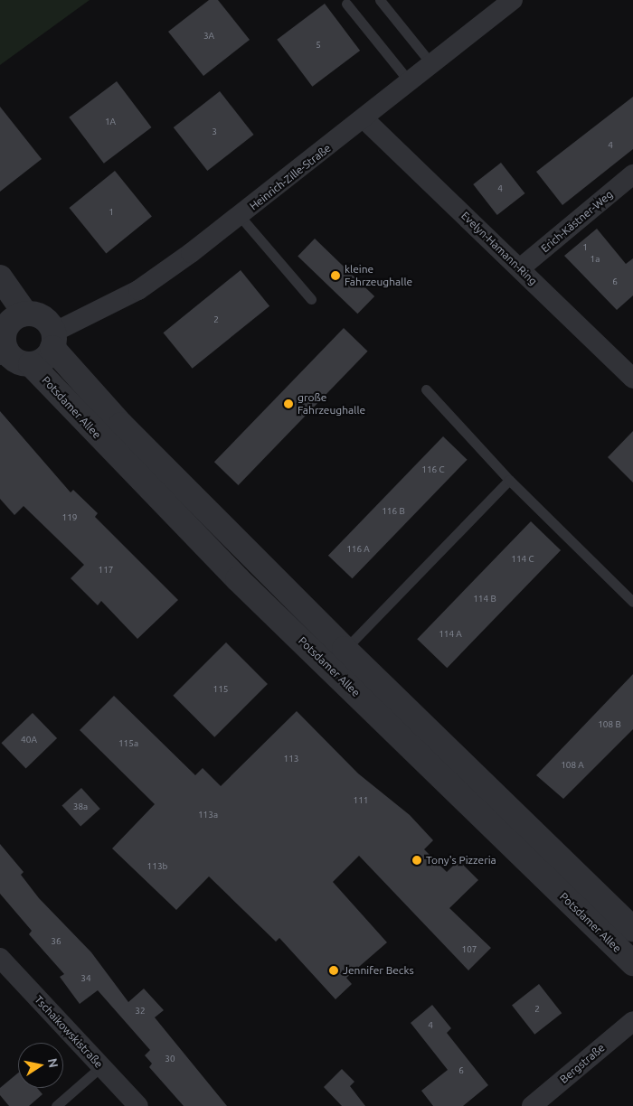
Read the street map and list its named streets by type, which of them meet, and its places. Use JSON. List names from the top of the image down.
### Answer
{
  "streets": {
    "street": [
      "Heinrich-Zille-Straße",
      "Erich-Kästner-Weg",
      "Evelyn-Hamann-Ring",
      "Potsdamer Allee",
      "Tschaikowskistraße",
      "Bergstraße"
    ]
  },
  "crossings": [
    ["Heinrich-Zille-Straße", "Evelyn-Hamann-Ring"],
    ["Heinrich-Zille-Straße", "Potsdamer Allee"],
    ["Erich-Kästner-Weg", "Evelyn-Hamann-Ring"]
  ],
  "places": [
    "kleine Fahrzeughalle",
    "große Fahrzeughalle",
    "Tony's Pizzeria",
    "Jennifer Becks"
  ],
  "house_numbers": [
    "3A",
    "5",
    "1A",
    "3",
    "4",
    "4",
    "1",
    "1",
    "1a",
    "6",
    "2",
    "116 C",
    "116 B",
    "119",
    "116 A",
    "114 C",
    "117",
    "114 B",
    "114 A",
    "115",
    "108 B",
    "40A",
    "115a",
    "113",
    "108 A",
    "111",
    "38a",
    "113a",
    "113b",
    "36",
    "107",
    "34",
    "2",
    "32",
    "4",
    "30",
    "6"
  ],
  "north": "right"
}
